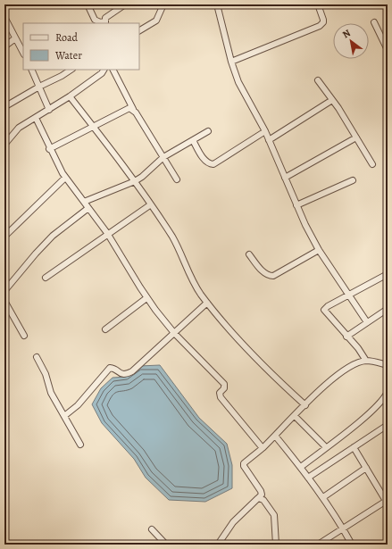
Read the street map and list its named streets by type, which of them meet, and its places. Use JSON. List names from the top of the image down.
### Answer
{
  "legend": ["Road", "Water"],
  "north": "top left"
}
